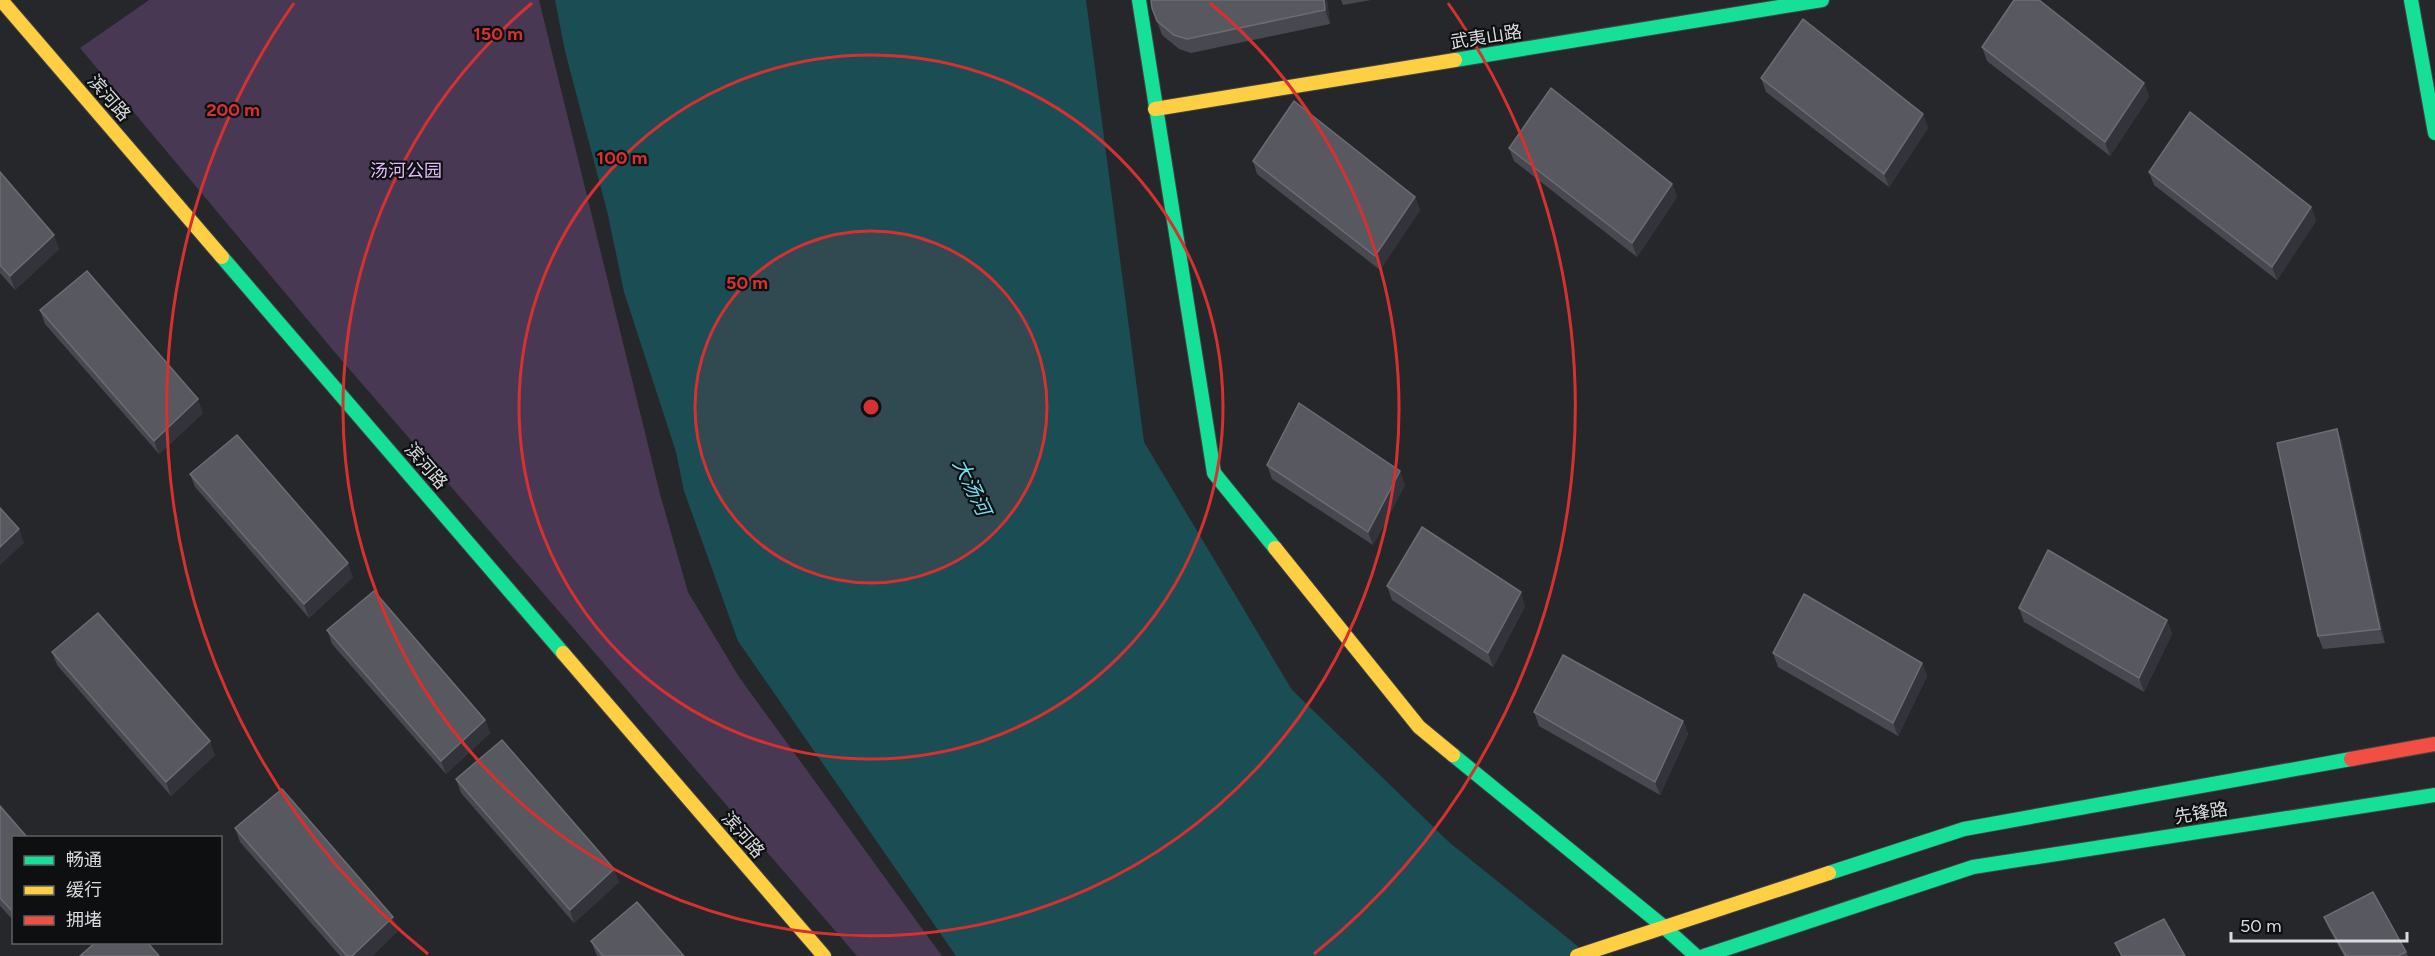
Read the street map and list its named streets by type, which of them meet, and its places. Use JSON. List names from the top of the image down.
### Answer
{
  "streets": {
    "street": ["武夷山路", "滨河路", "先锋路"]
  },
  "water": ["大汤河"],
  "parks": ["汤河公园"],
  "legend": ["畅通", "缓行", "拥堵"],
  "scale_bar": "50 m",
  "rings": [
    "150 m",
    "200 m",
    "100 m",
    "50 m"
  ]
}
